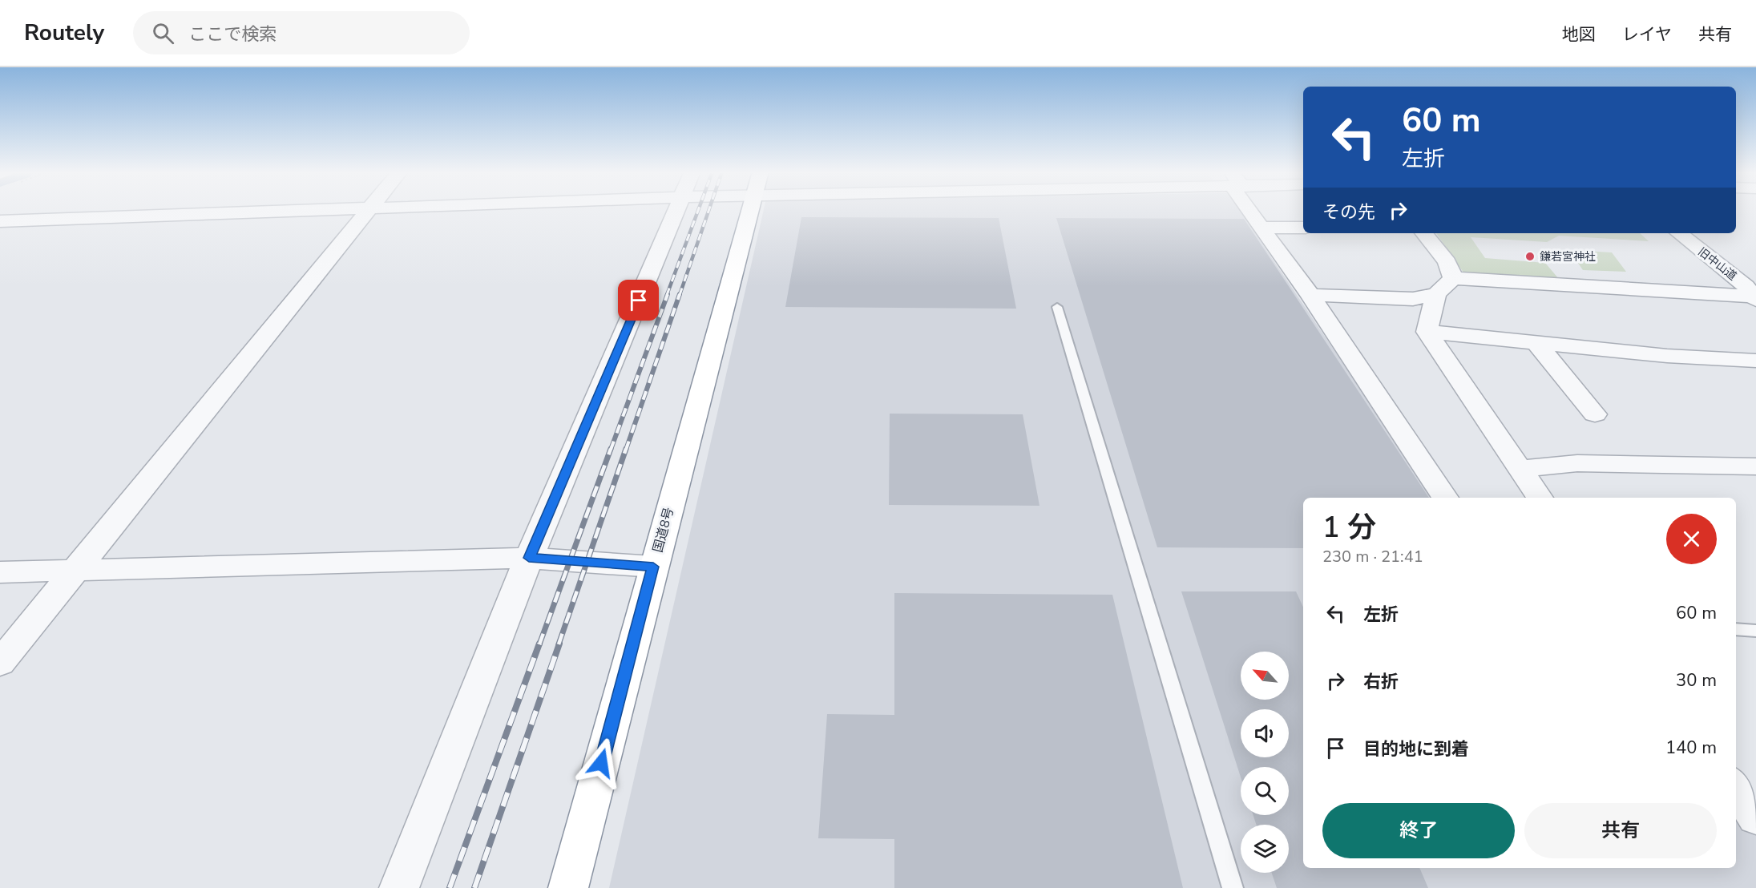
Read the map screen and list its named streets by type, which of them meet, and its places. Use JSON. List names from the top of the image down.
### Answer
{
  "streets": {
    "highway": ["国道8号"],
    "street": ["旧中山道"]
  },
  "places": ["鎌若宮神社"],
  "north": "top left",
  "page": {
    "header": "Routely",
    "search": "ここで検索",
    "nav": ["地図", "レイヤ", "共有"],
    "turn": ["60 m", "左折"],
    "then": "その先",
    "heading": ["1 分", "230 m · 21:41"],
    "list": [
      {
        "name": "左折",
        "value": "60 m"
      },
      {
        "name": "右折",
        "value": "30 m"
      },
      {
        "name": "目的地に到着",
        "value": "140 m"
      }
    ],
    "buttons": ["終了", "共有"]
  }
}
